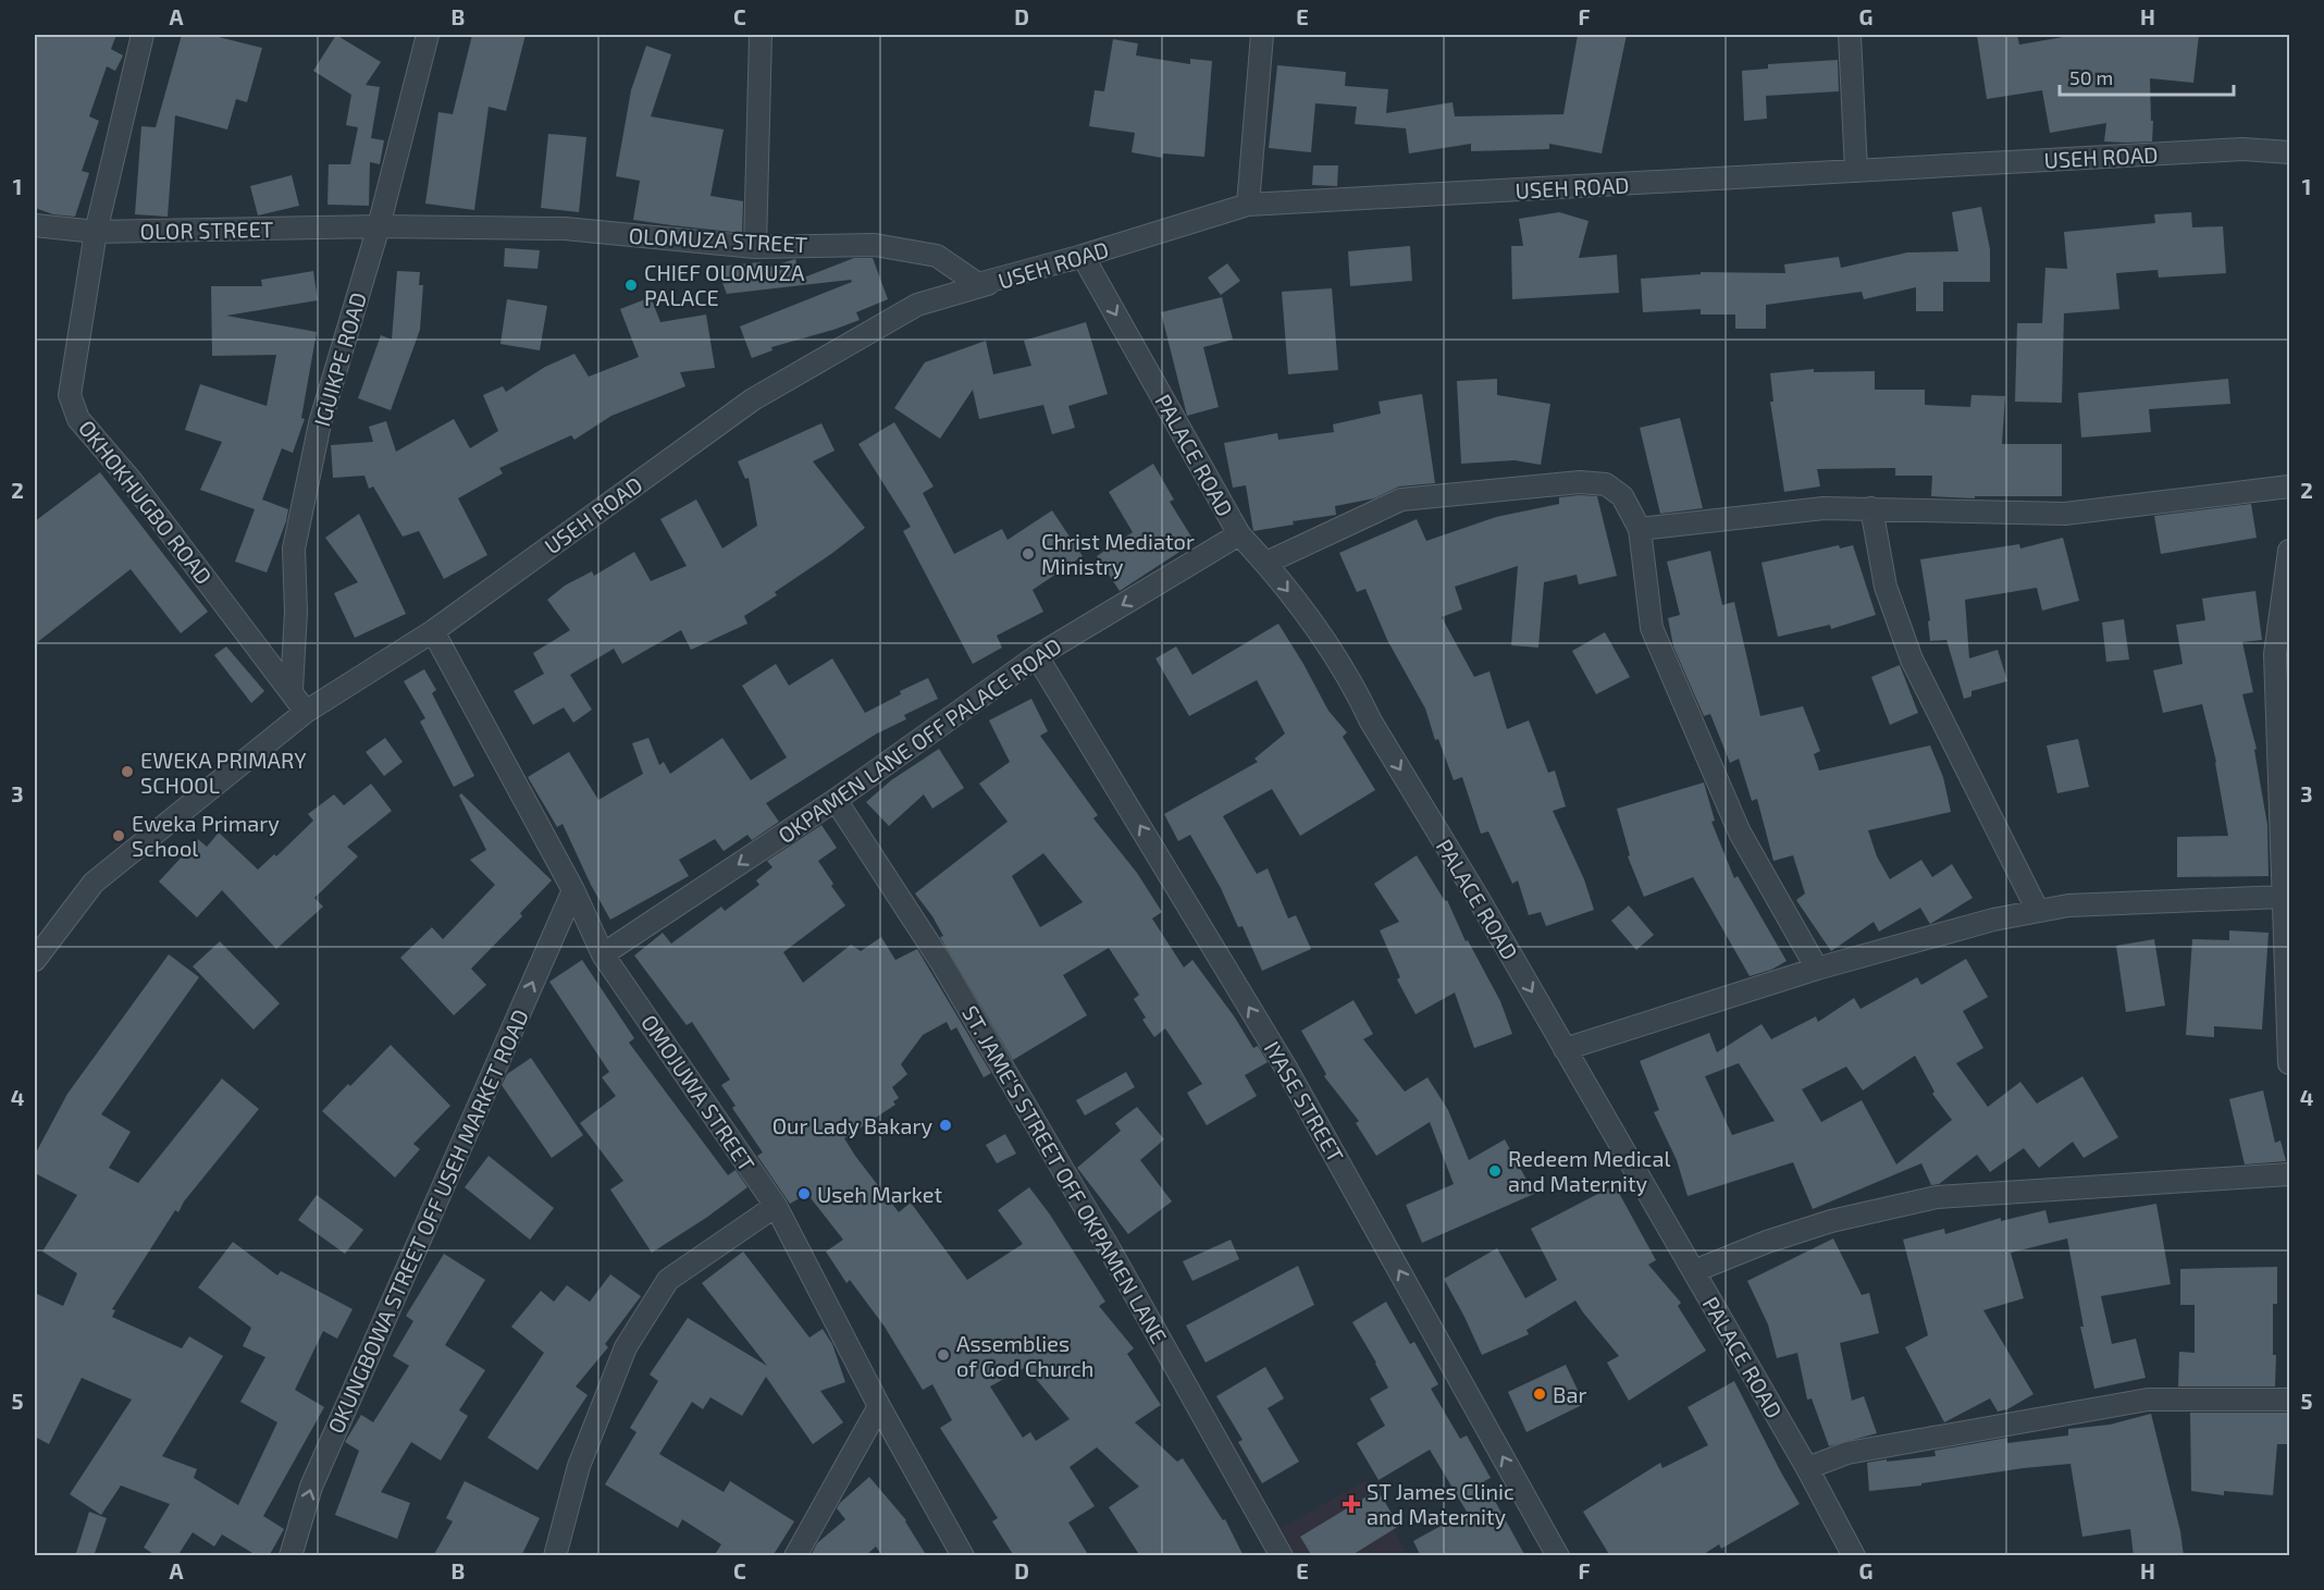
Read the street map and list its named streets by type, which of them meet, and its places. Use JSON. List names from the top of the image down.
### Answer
{
  "streets": {
    "street": [
      "USEH ROAD",
      "OLOR STREET",
      "OLOMUZA STREET",
      "IGUIKPE ROAD",
      "PALACE ROAD",
      "OKHOKHUGBO ROAD",
      "OKPAMEN LANE OFF PALACE ROAD",
      "OMOJUWA STREET",
      "IYASE STREET",
      "ST. JAME'S STREET OFF OKPAMEN LANE",
      "OKUNGBOWA STREET OFF USEH MARKET ROAD"
    ]
  },
  "crossings": [
    ["USEH ROAD", "OLOMUZA STREET"],
    ["USEH ROAD", "PALACE ROAD"],
    ["USEH ROAD", "OKHOKHUGBO ROAD"],
    ["USEH ROAD", "OMOJUWA STREET"],
    ["OLOR STREET", "OLOMUZA STREET"],
    ["OLOR STREET", "IGUIKPE ROAD"],
    ["OLOR STREET", "OKHOKHUGBO ROAD"],
    ["OLOMUZA STREET", "IGUIKPE ROAD"],
    ["OLOMUZA STREET", "PALACE ROAD"],
    ["IGUIKPE ROAD", "OKHOKHUGBO ROAD"],
    ["PALACE ROAD", "OKPAMEN LANE OFF PALACE ROAD"],
    ["OKPAMEN LANE OFF PALACE ROAD", "OMOJUWA STREET"],
    ["OKPAMEN LANE OFF PALACE ROAD", "IYASE STREET"],
    ["OKPAMEN LANE OFF PALACE ROAD", "ST. JAME'S STREET OFF OKPAMEN LANE"],
    ["OMOJUWA STREET", "OKUNGBOWA STREET OFF USEH MARKET ROAD"]
  ],
  "one_way": [
    "PALACE ROAD",
    "OKPAMEN LANE OFF PALACE ROAD",
    "IYASE STREET",
    "OKUNGBOWA STREET OFF USEH MARKET ROAD"
  ],
  "places": {
    "other": [
      "CHIEF OLOMUZA PALACE",
      "Christ Mediator Ministry",
      "EWEKA PRIMARY SCHOOL",
      "Eweka Primary School",
      "Our Lady Bakary",
      "Redeem Medical and Maternity",
      "Useh Market",
      "Assemblies of God Church",
      "Bar"
    ],
    "health": ["ST James Clinic and Maternity"]
  },
  "scale_bar": "50 m",
  "grid": {
    "columns": [
      "A",
      "B",
      "C",
      "D",
      "E",
      "F",
      "G",
      "H"
    ],
    "rows": [
      "1",
      "2",
      "3",
      "4",
      "5"
    ]
  }
}
